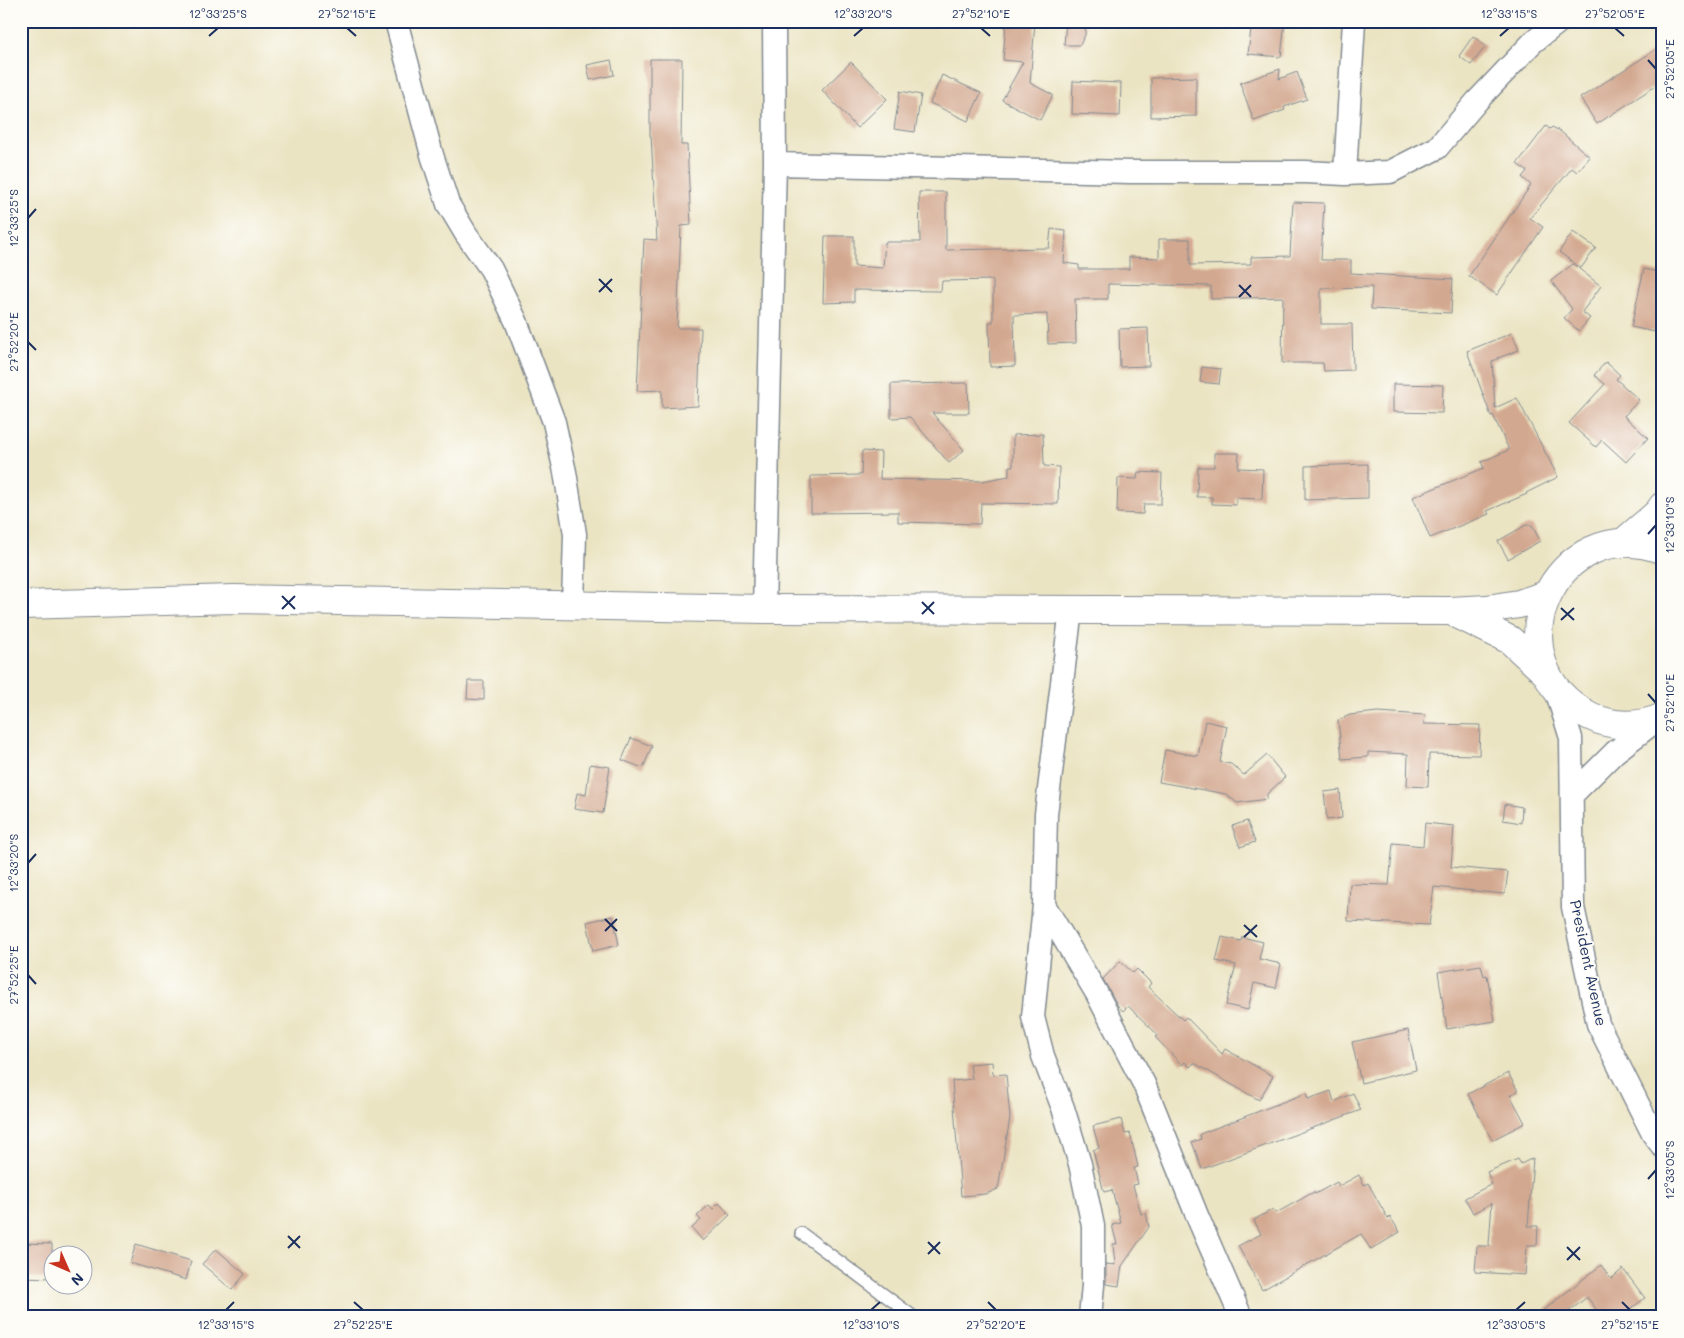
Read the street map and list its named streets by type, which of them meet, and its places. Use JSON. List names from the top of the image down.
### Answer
{
  "streets": {
    "street": ["President Avenue"]
  },
  "north": "bottom right",
  "coordinates": [
    "12°33'25\"S",
    "27°52'15\"E",
    "12°33'20\"S",
    "27°52'10\"E",
    "12°33'15\"S",
    "27°52'05\"E",
    "27°52'20\"E",
    "12°33'10\"S",
    "27°52'25\"E",
    "12°33'05\"S"
  ]
}
